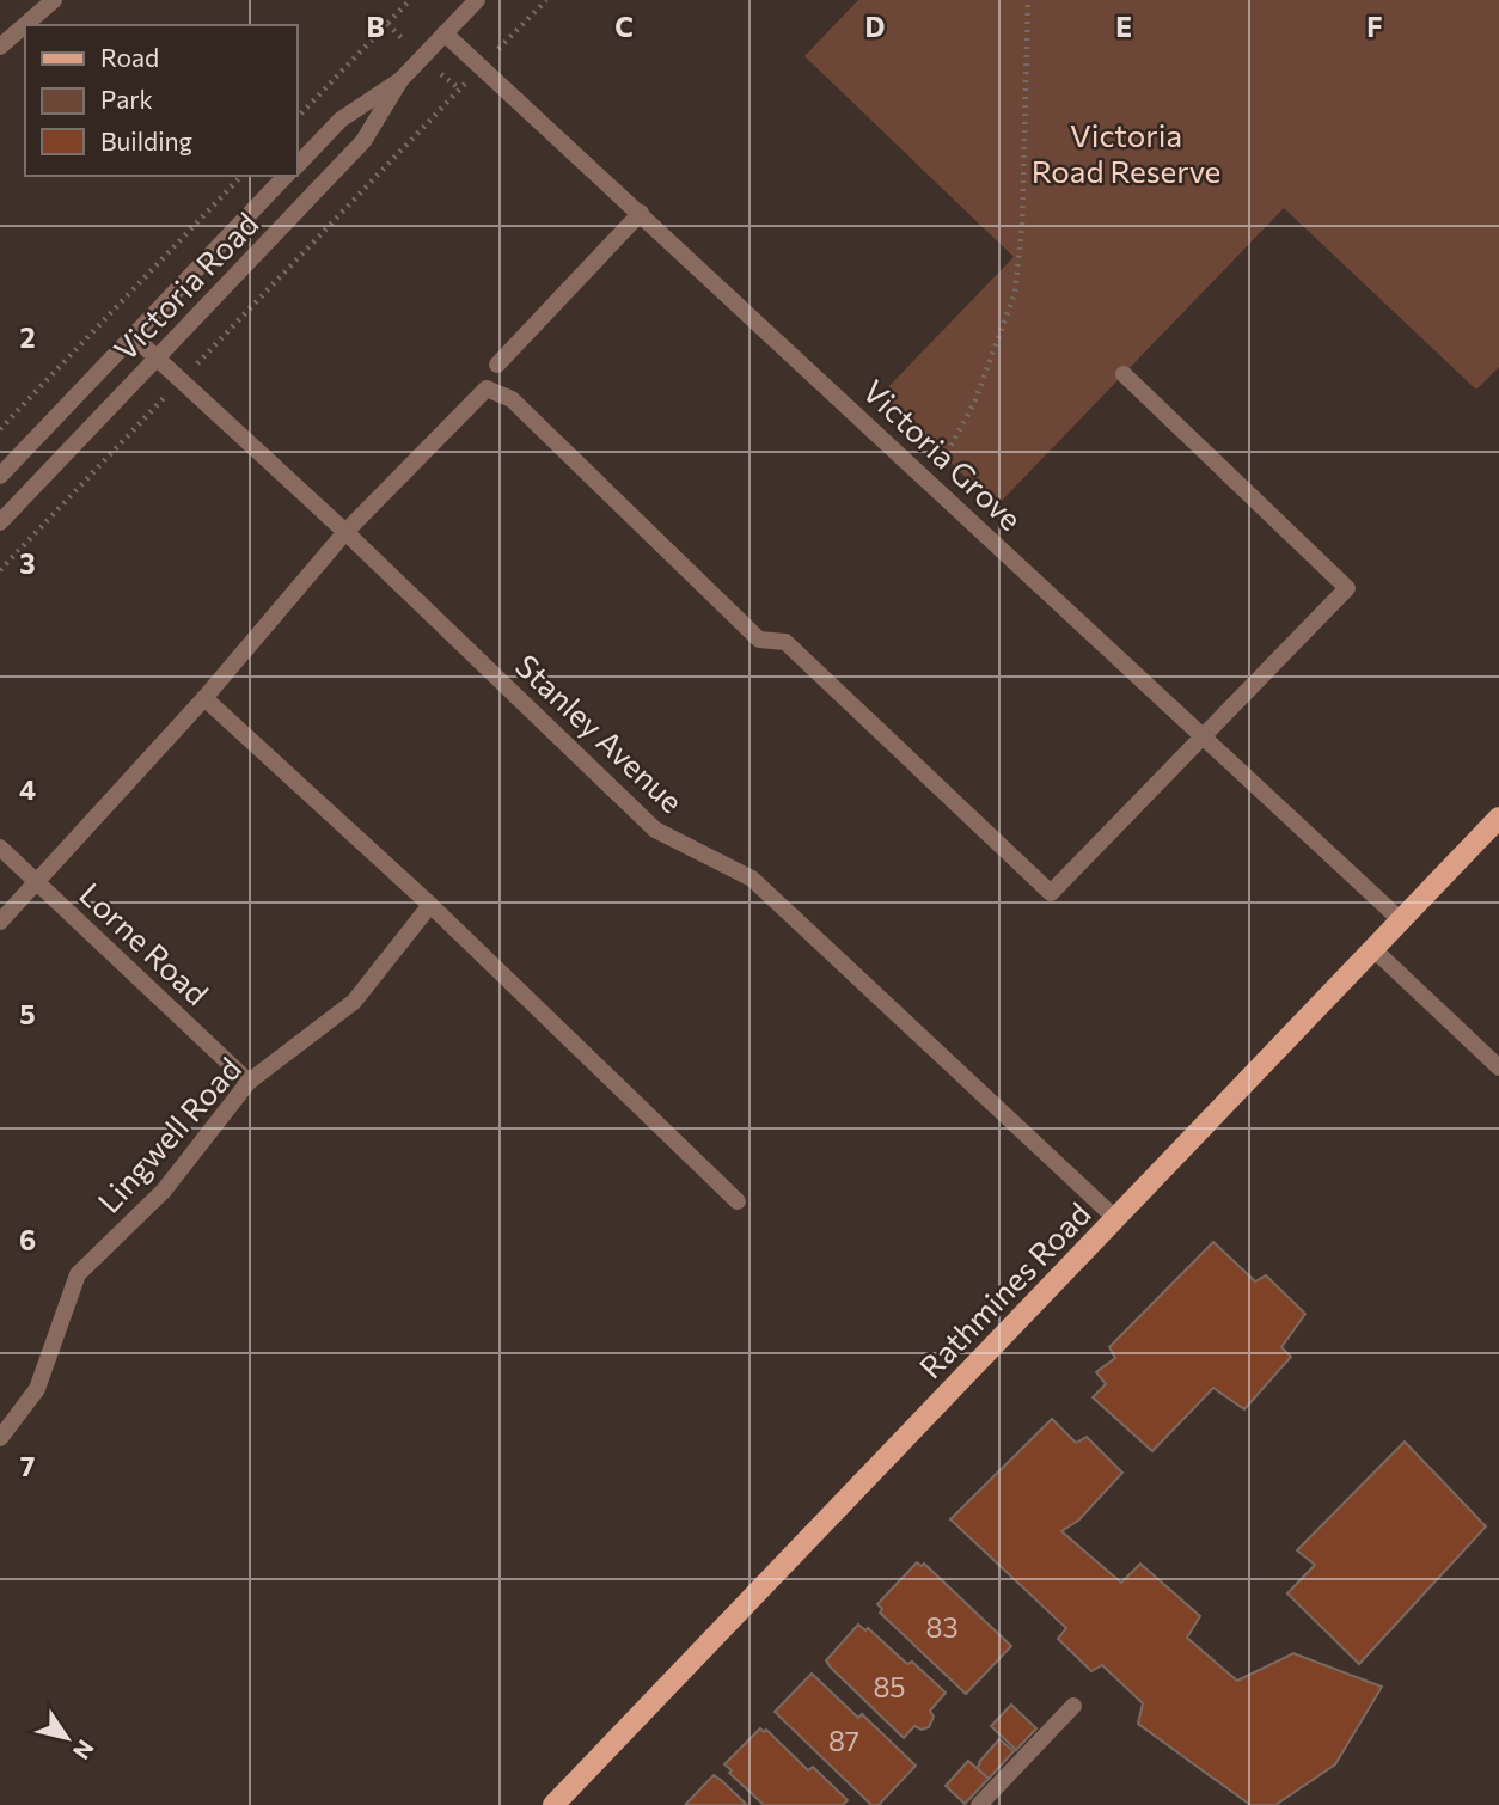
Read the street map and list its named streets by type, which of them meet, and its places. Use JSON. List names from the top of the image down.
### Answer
{
  "streets": {
    "main road": ["Rathmines Road"],
    "street": [
      "Victoria Road",
      "Victoria Grove",
      "Stanley Avenue",
      "Lorne Road",
      "Lingwell Road"
    ]
  },
  "crossings": [
    ["Victoria Road", "Victoria Grove"],
    ["Victoria Road", "Stanley Avenue"],
    ["Victoria Grove", "Rathmines Road"],
    ["Stanley Avenue", "Rathmines Road"],
    ["Lorne Road", "Lingwell Road"]
  ],
  "parks": ["Victoria Road Reserve"],
  "house_numbers": ["83", "85", "87"],
  "legend": ["Road", "Park", "Building"],
  "north": "bottom right",
  "grid": {
    "columns": [
      "B",
      "C",
      "D",
      "E",
      "F"
    ],
    "rows": [
      "2",
      "3",
      "4",
      "5",
      "6",
      "7"
    ]
  }
}
